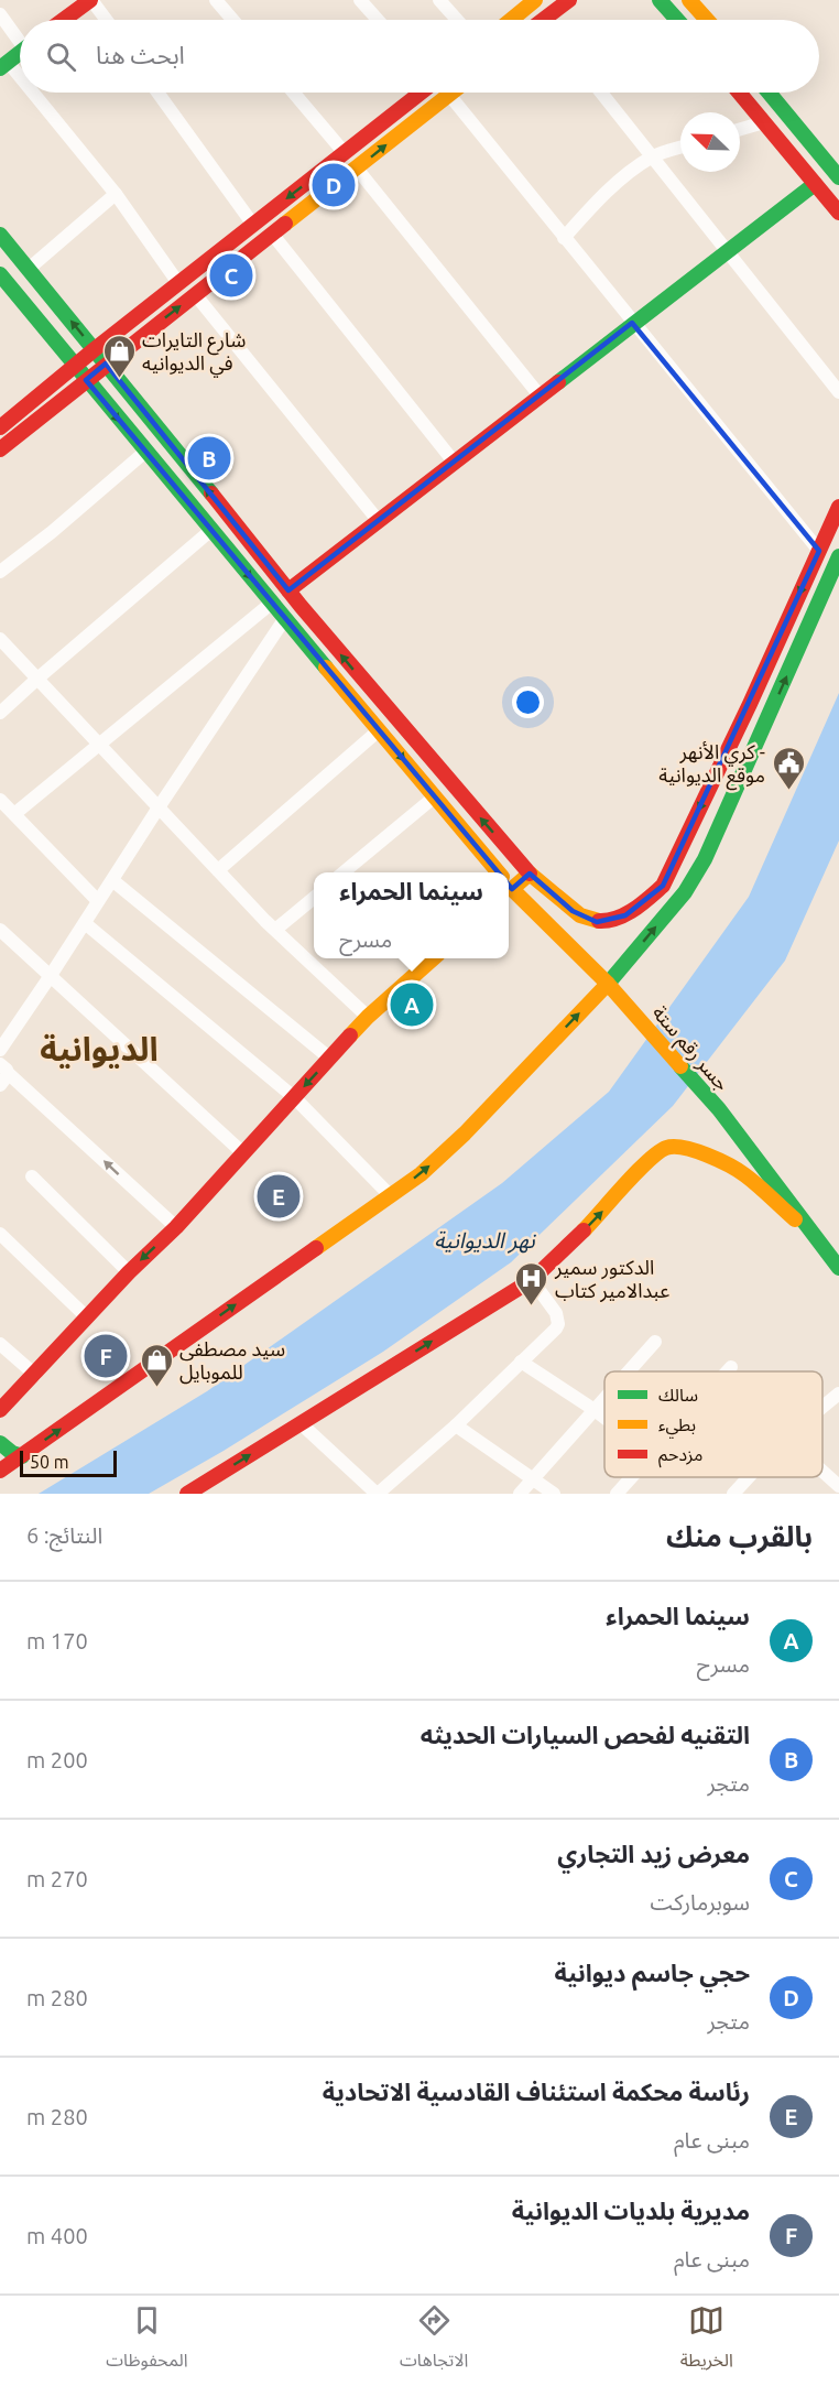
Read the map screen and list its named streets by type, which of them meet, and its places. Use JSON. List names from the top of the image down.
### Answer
{
  "streets": {
    "main road": ["جسر رقم ستة"]
  },
  "districts": ["الديوانية"],
  "water": ["نهر الديوانية"],
  "places": {
    "shop": ["شارع التايرات في الديوانيه", "سيد مصطفى للموبايل"],
    "public building": ["كري الأنهر - موقع الديوانية"],
    "hospital": ["الدكتور سمير عبدالامير كتاب"]
  },
  "legend": ["سالك", "بطيء", "مزدحم"],
  "scale_bar": "50 m",
  "north": "top left",
  "page": {
    "search": "ابحث هنا",
    "pins": [
      "D",
      "C",
      "B",
      "A",
      "E",
      "F"
    ],
    "popup": ["سينما الحمراء", "مسرح"],
    "scale": "50 m",
    "heading": ["بالقرب منك", "النتائج: 6"],
    "list": [
      {
        "mark": "A",
        "name": "سينما الحمراء",
        "note": "مسرح",
        "value": "170 m"
      },
      {
        "mark": "B",
        "name": "التقنيه لفحص السيارات الحديثه",
        "note": "متجر",
        "value": "200 m"
      },
      {
        "mark": "C",
        "name": "معرض زيد التجاري",
        "note": "سوبرماركت",
        "value": "270 m"
      },
      {
        "mark": "D",
        "name": "حجي جاسم ديوانية",
        "note": "متجر",
        "value": "280 m"
      },
      {
        "mark": "E",
        "name": "رئاسة محكمة استئناف القادسية الاتحادية",
        "note": "مبنى عام",
        "value": "280 m"
      },
      {
        "mark": "F",
        "name": "مديرية بلديات الديوانية",
        "note": "مبنى عام",
        "value": "400 m"
      }
    ],
    "nav": ["الخريطة", "الاتجاهات", "المحفوظات"]
  }
}
